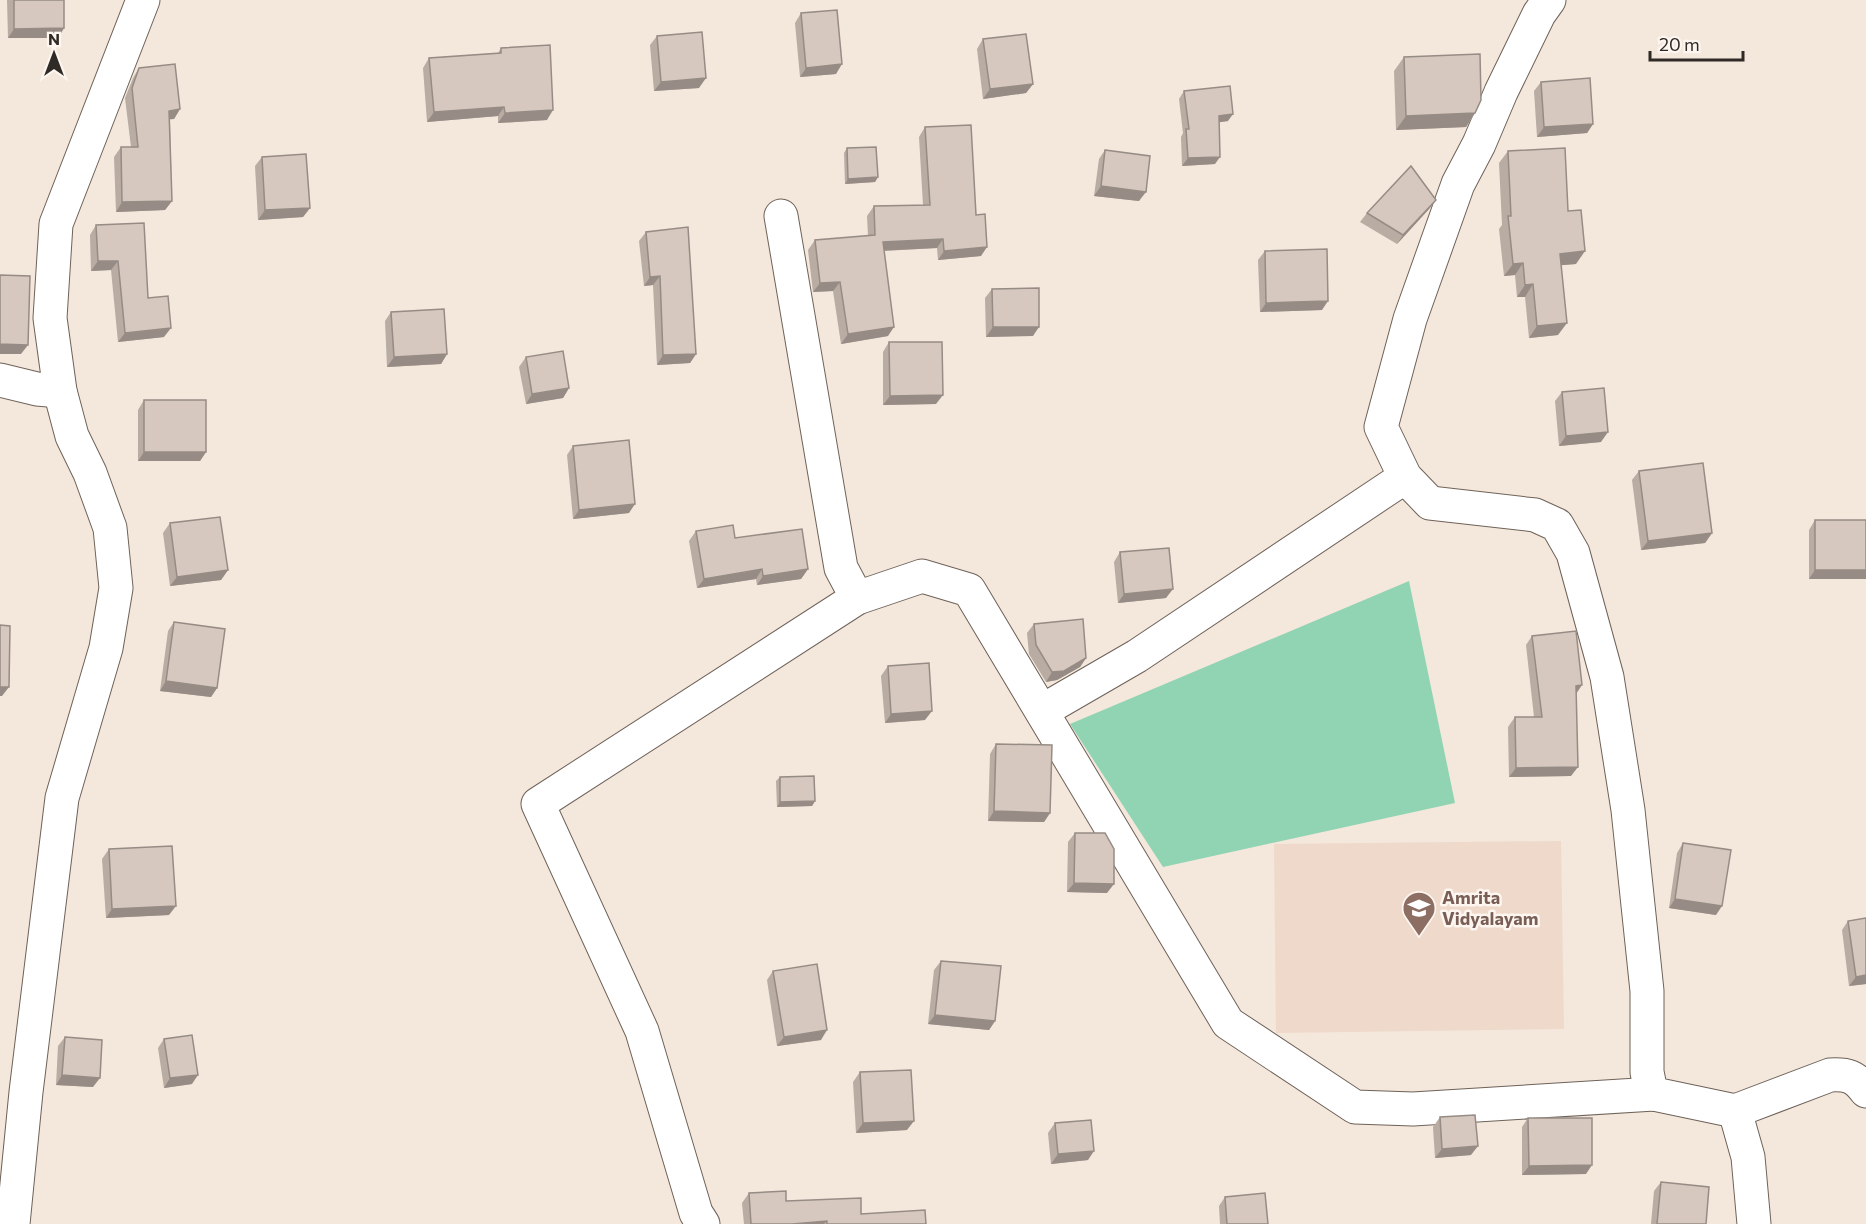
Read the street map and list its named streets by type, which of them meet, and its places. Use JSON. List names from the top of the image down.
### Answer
{
  "places": {
    "school or university": ["Amrita Vidyalayam"]
  },
  "scale_bar": "20 m",
  "north": "top"
}
